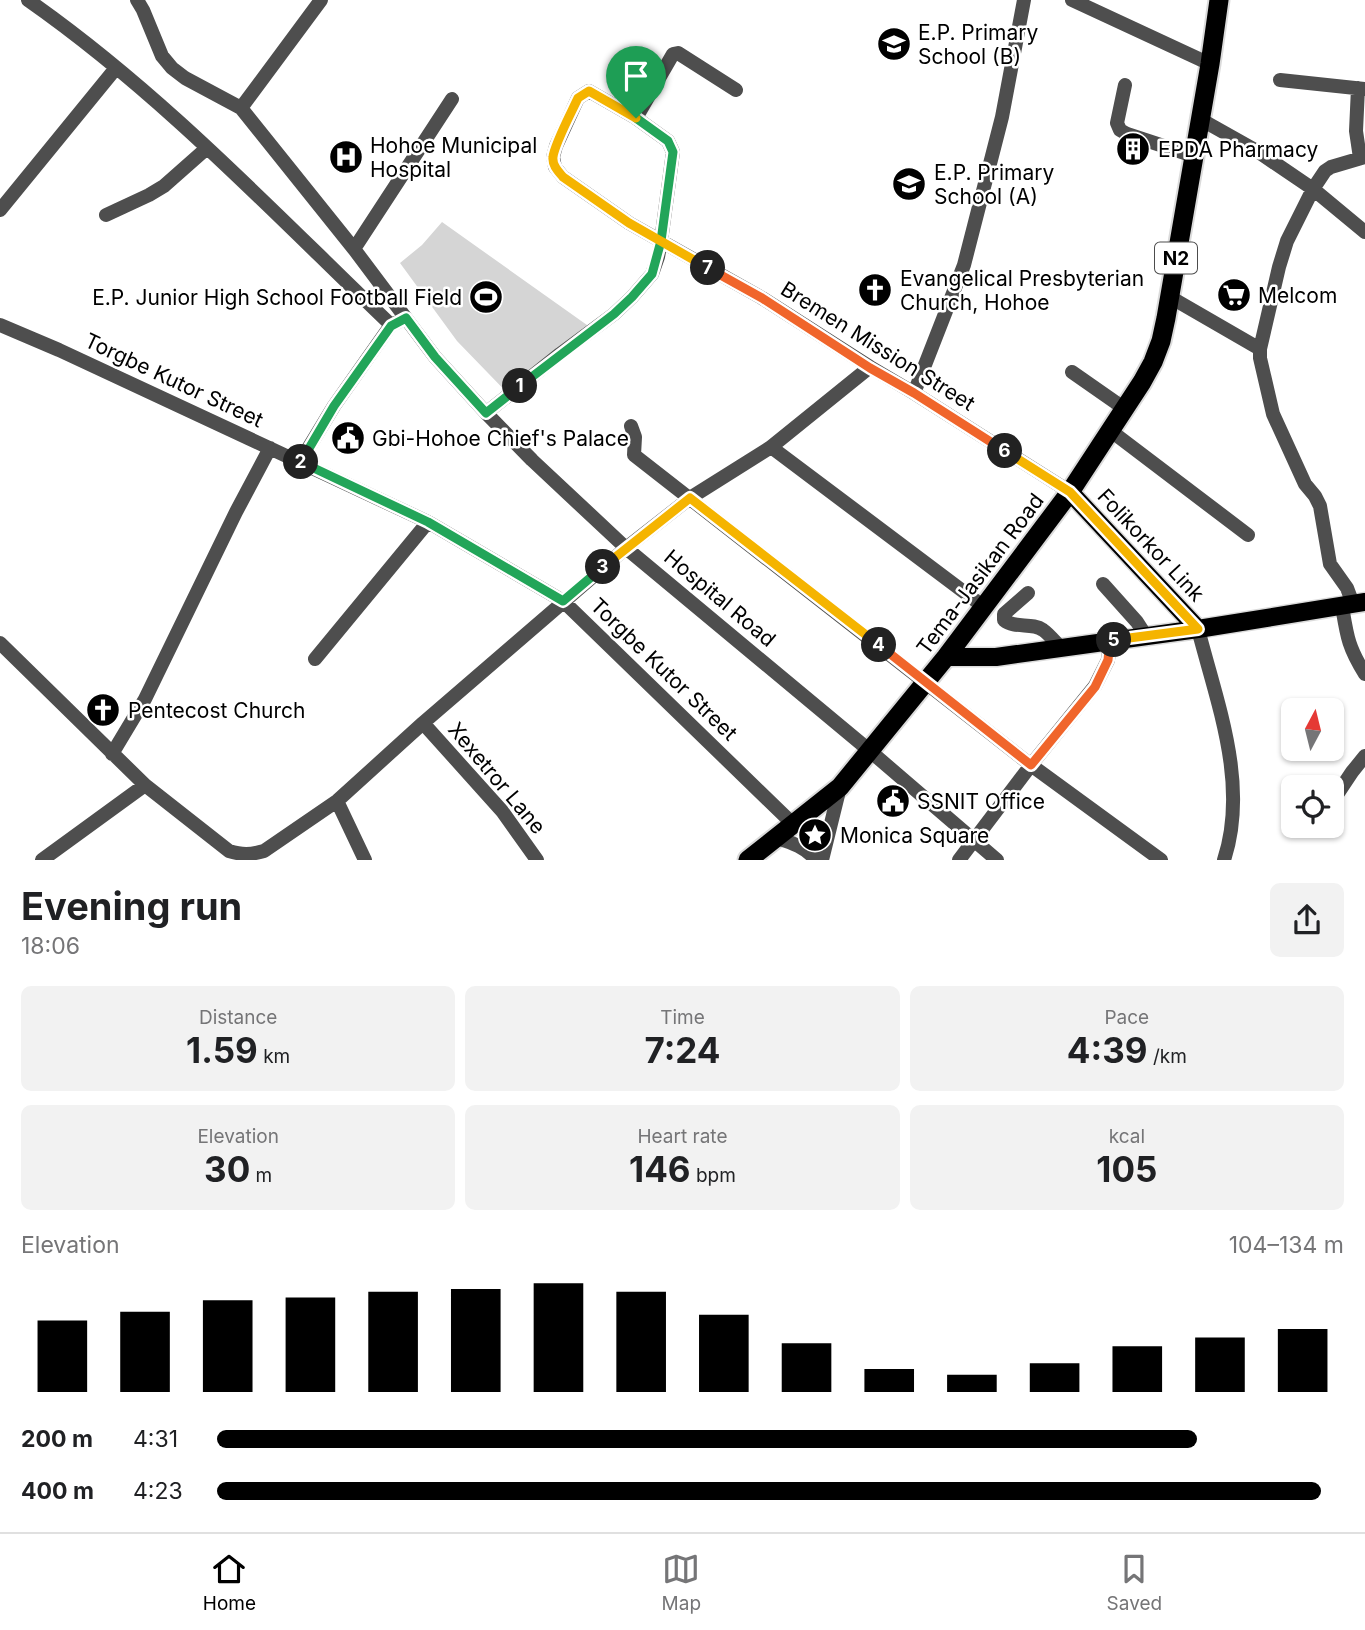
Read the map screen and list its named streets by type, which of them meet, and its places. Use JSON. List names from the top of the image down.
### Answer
{
  "streets": {
    "highway": ["N2", "Tema-Jasikan Road"],
    "main road": ["Folikorkor Link"],
    "street": [
      "Bremen Mission Street",
      "Torgbe Kutor Street",
      "Hospital Road",
      "Xexetror Lane"
    ]
  },
  "crossings": [
    ["N2", "Bremen Mission Street"],
    ["N2", "Folikorkor Link"],
    ["N2", "Tema-Jasikan Road"],
    ["Bremen Mission Street", "Folikorkor Link"],
    ["Bremen Mission Street", "Tema-Jasikan Road"],
    ["Torgbe Kutor Street", "Tema-Jasikan Road"],
    ["Folikorkor Link", "Tema-Jasikan Road"],
    ["Tema-Jasikan Road", "Hospital Road"]
  ],
  "places": {
    "school or university": ["E.P. Primary School (B)", "E.P. Primary School (A)"],
    "building": ["EPDA Pharmacy"],
    "hospital": ["Hohoe Municipal Hospital"],
    "church": ["Evangelical Presbyterian Church, Hohoe", "Pentecost Church"],
    "supermarket": ["Melcom"],
    "sports": ["E.P. Junior High School Football Field"],
    "public building": ["Gbi-Hohoe Chief's Palace", "SSNIT Office"],
    "place": ["Monica Square"]
  },
  "north": "top",
  "page": {
    "pins": [
      "7",
      "1",
      "6",
      "2",
      "3",
      "5",
      "4"
    ],
    "heading": ["Evening run", "18:06"],
    "stats": [
      ["Distance", "1.59 km"],
      ["Time", "7:24"],
      ["Pace", "4:39 /km"],
      ["Elevation", "30 m"],
      ["Heart rate", "146 bpm"],
      ["kcal", "105"]
    ],
    "chart": ["Elevation", "104–134 m"],
    "list": [
      {
        "name": "200 m",
        "note": "4:31"
      },
      {
        "name": "400 m",
        "note": "4:23"
      }
    ],
    "tabs": ["Home", "Map", "Saved"]
  }
}
